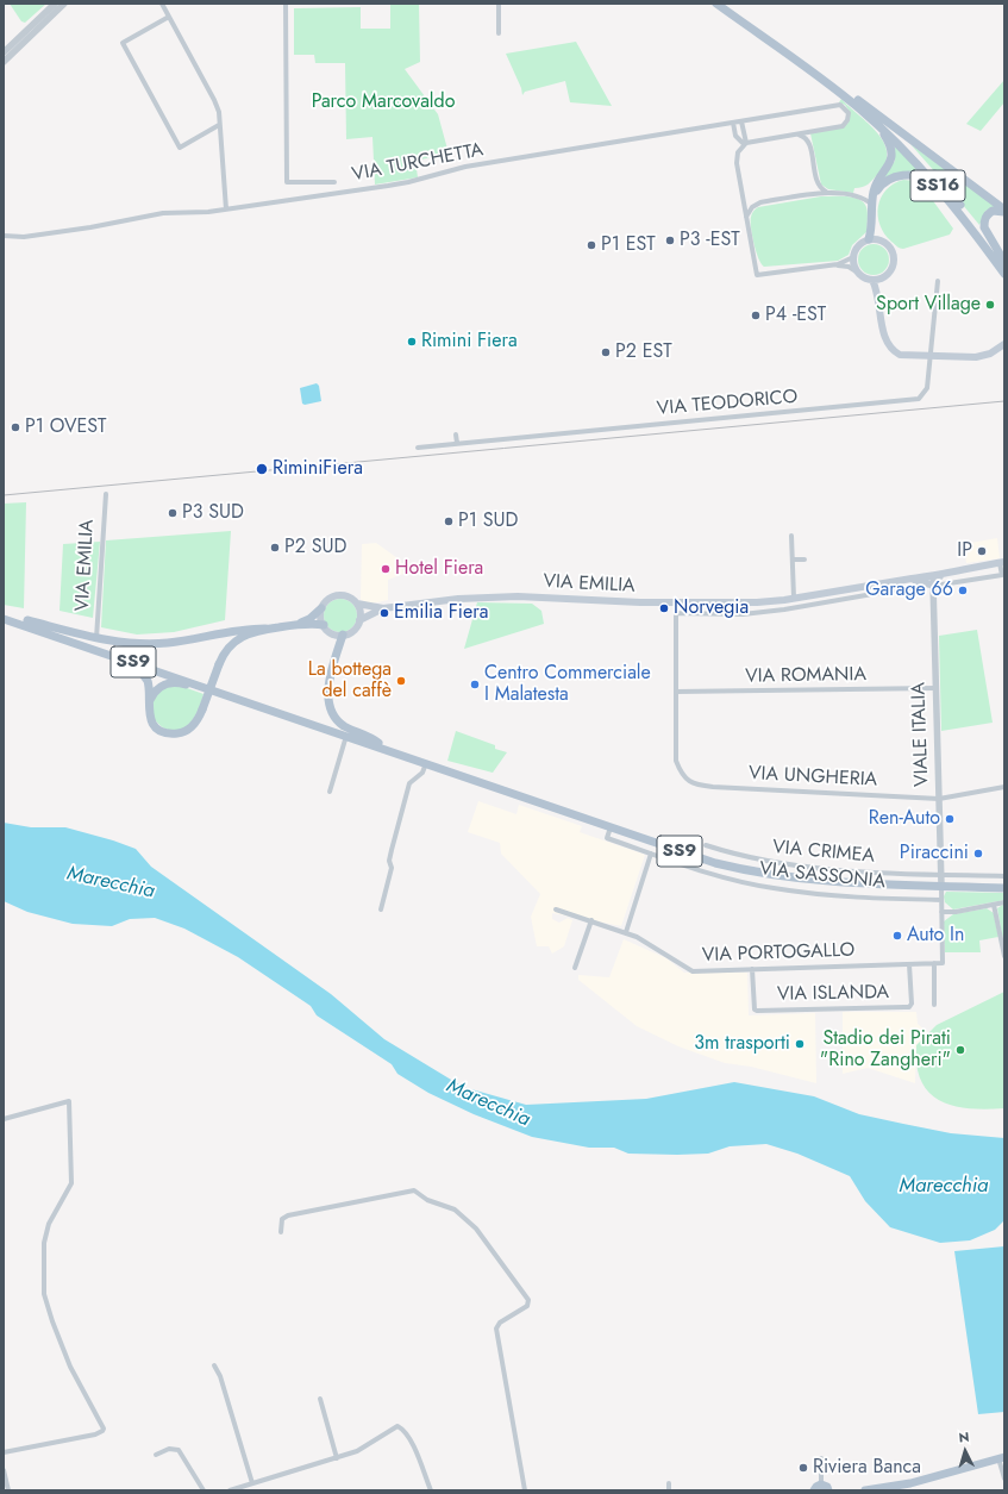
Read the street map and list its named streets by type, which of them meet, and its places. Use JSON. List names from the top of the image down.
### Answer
{
  "streets": {
    "main road": ["SS16", "VIA EMILIA", "SS9"],
    "street": [
      "VIA TURCHETTA",
      "VIA TEODORICO",
      "VIA ROMANIA",
      "VIALE ITALIA",
      "VIA UNGHERIA",
      "VIA CRIMEA",
      "VIA SASSONIA",
      "VIA PORTOGALLO",
      "VIA ISLANDA"
    ]
  },
  "crossings": [
    ["VIA EMILIA", "VIALE ITALIA"],
    ["SS9", "VIALE ITALIA"],
    ["SS9", "VIA SASSONIA"],
    ["VIA ROMANIA", "VIALE ITALIA"],
    ["VIA ROMANIA", "VIA UNGHERIA"],
    ["VIALE ITALIA", "VIA UNGHERIA"],
    ["VIALE ITALIA", "VIA CRIMEA"],
    ["VIA PORTOGALLO", "VIA ISLANDA"]
  ],
  "water": ["Marecchia"],
  "parks": ["Parco Marcovaldo"],
  "places": [
    "P3 -EST",
    "P1 EST",
    "Sport Village",
    "P4 -EST",
    "Rimini Fiera",
    "P2 EST",
    "P1 OVEST",
    "RiminiFiera",
    "P3 SUD",
    "P1 SUD",
    "P2 SUD",
    "IP",
    "Hotel Fiera",
    "Garage 66",
    "Norvegia",
    "Emilia Fiera",
    "La bottega del caffè",
    "Centro Commerciale I Malatesta",
    "Ren-Auto",
    "Piraccini",
    "Auto In",
    "3m trasporti",
    "Stadio dei Pirati \"Rino Zangheri\"",
    "Riviera Banca"
  ],
  "north": "top"
}
